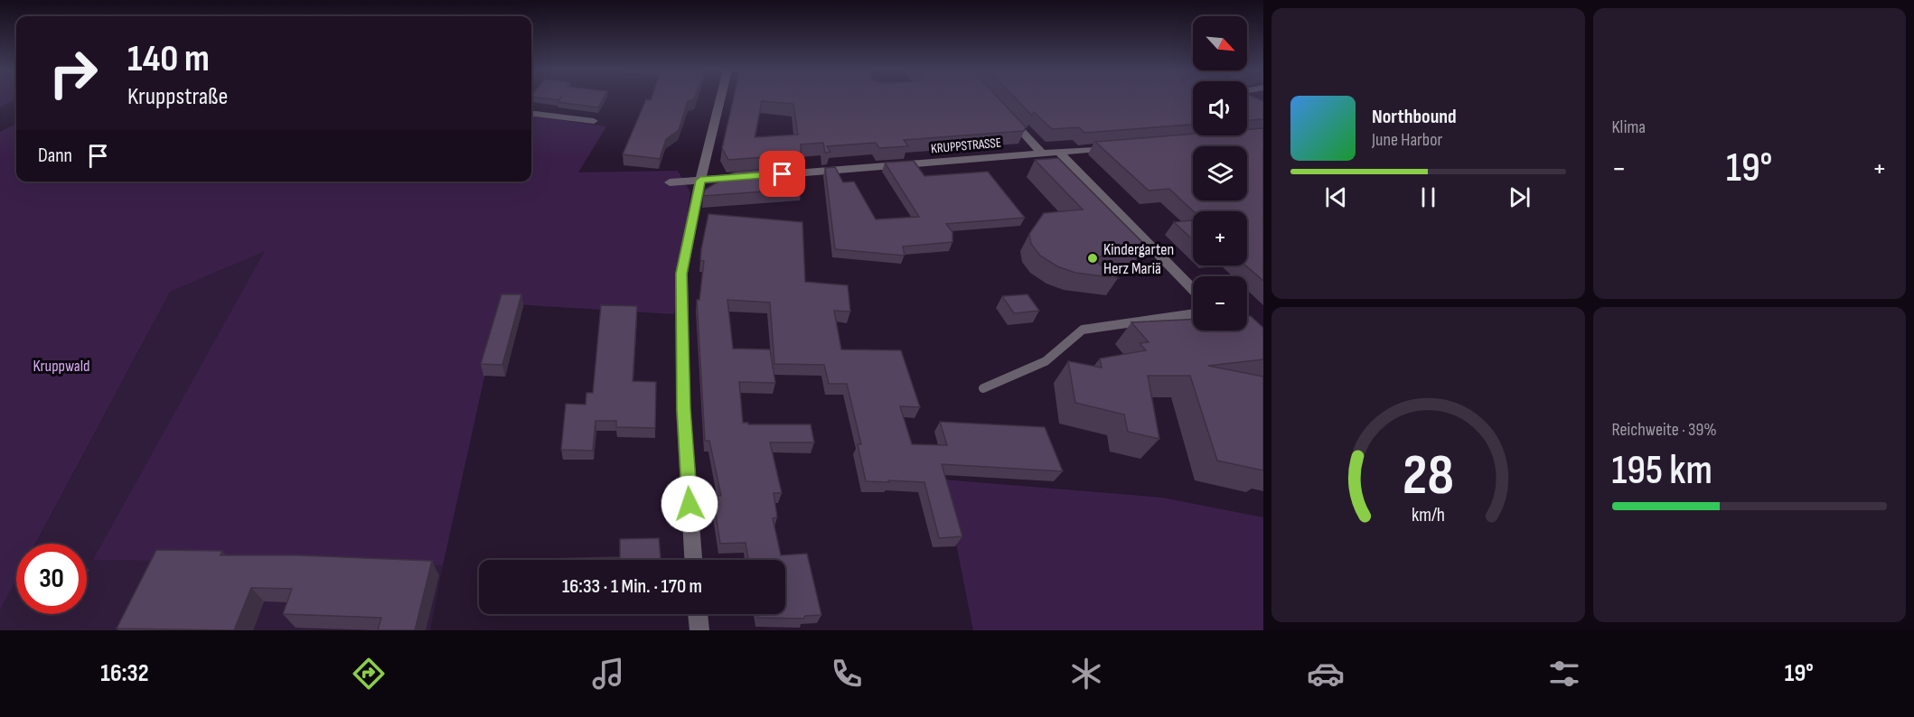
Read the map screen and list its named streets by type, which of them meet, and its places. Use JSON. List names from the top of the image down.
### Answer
{
  "streets": {
    "street": ["KRUPPSTRASSE"]
  },
  "parks": ["Kruppwald"],
  "places": ["Kindergarten Herz Mariä"],
  "north": "bottom right",
  "page": {
    "tile": [
      "Klima",
      ["Reichweite · 39%", "195 km"]
    ],
    "map_buttons": ["+", "−"],
    "turn": ["140 m", "Kruppstraße"],
    "song": ["Northbound", "June Harbor"],
    "then": "Dann",
    "heat": ["−", "19°", "+"],
    "limit": "30",
    "trip": "16:33 · 1 Min. · 170 m",
    "tabs": ["16:32", "19°"],
    "gauge": ["28", "km/h"]
  }
}
